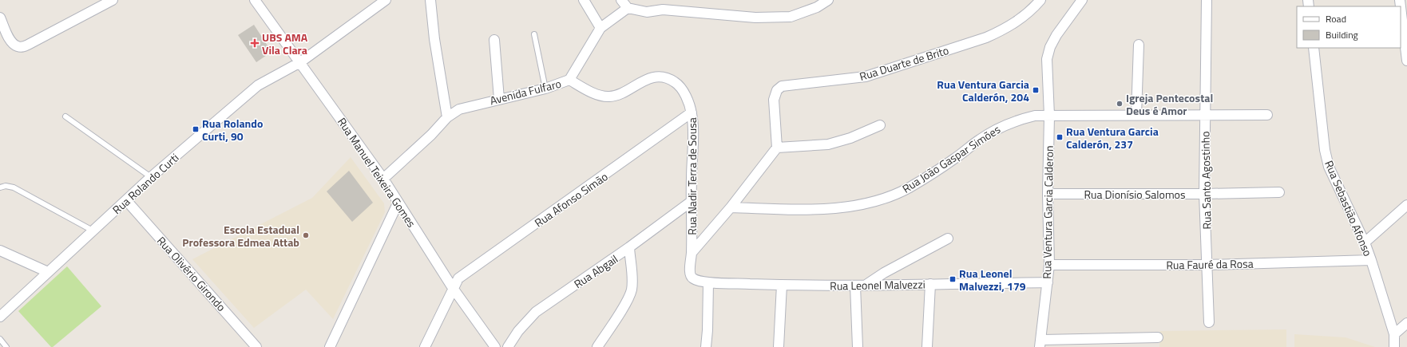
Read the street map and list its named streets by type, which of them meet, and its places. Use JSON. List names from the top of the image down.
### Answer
{
  "streets": {
    "street": [
      "Rua Duarte de Brito",
      "Avenida Fulfaro",
      "Rua João Gaspar Simões",
      "Rua Manuel Teixeira Gomes",
      "Rua Nadir Terra de Sousa",
      "Rua Santo Agostinho",
      "Rua Rolando Curti",
      "Rua Dionísio Salomos",
      "Rua Afonso Simão",
      "Rua Sebastião Afonso",
      "Rua Ventura Garcia Calderon",
      "Rua Fauré da Rosa",
      "Rua Abgail",
      "Rua Olivério Girondo",
      "Rua Leonel Malvezzi"
    ]
  },
  "crossings": [
    ["Avenida Fulfaro", "Rua Manuel Teixeira Gomes"],
    ["Avenida Fulfaro", "Rua Nadir Terra de Sousa"],
    ["Rua João Gaspar Simões", "Rua Santo Agostinho"],
    ["Rua João Gaspar Simões", "Rua Ventura Garcia Calderon"],
    ["Rua Manuel Teixeira Gomes", "Rua Rolando Curti"],
    ["Rua Manuel Teixeira Gomes", "Rua Afonso Simão"],
    ["Rua Nadir Terra de Sousa", "Rua Afonso Simão"],
    ["Rua Nadir Terra de Sousa", "Rua Abgail"],
    ["Rua Nadir Terra de Sousa", "Rua Leonel Malvezzi"],
    ["Rua Santo Agostinho", "Rua Dionísio Salomos"],
    ["Rua Santo Agostinho", "Rua Fauré da Rosa"],
    ["Rua Rolando Curti", "Rua Olivério Girondo"],
    ["Rua Dionísio Salomos", "Rua Ventura Garcia Calderon"],
    ["Rua Sebastião Afonso", "Rua Fauré da Rosa"],
    ["Rua Ventura Garcia Calderon", "Rua Fauré da Rosa"],
    ["Rua Ventura Garcia Calderon", "Rua Leonel Malvezzi"]
  ],
  "places": {
    "health": ["UBS AMA Vila Clara"],
    "transit": [
      "Rua Ventura Garcia Calderón, 204",
      "Rua Rolando Curti, 90",
      "Rua Ventura Garcia Calderón, 237",
      "Rua Leonel Malvezzi, 179"
    ],
    "other": ["Igreja Pentecostal Deus é Amor", "Escola Estadual Professora Edmea Attab"]
  },
  "legend": ["Road", "Building"]
}
